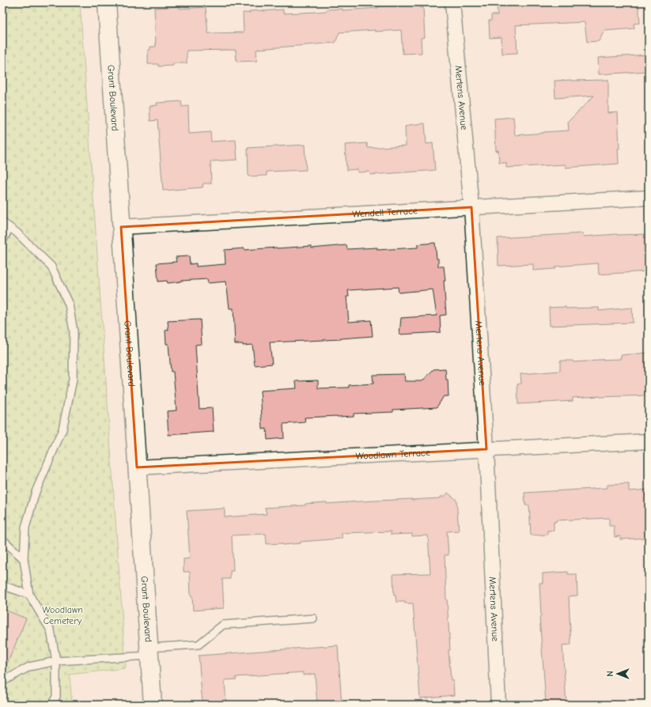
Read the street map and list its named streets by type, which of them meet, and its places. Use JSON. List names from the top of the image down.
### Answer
{
  "streets": {
    "street": [
      "Grant Boulevard",
      "Mertens Avenue",
      "Wendell Terrace",
      "Woodlawn Terrace"
    ]
  },
  "crossings": [
    ["Grant Boulevard", "Wendell Terrace"],
    ["Grant Boulevard", "Woodlawn Terrace"],
    ["Mertens Avenue", "Wendell Terrace"],
    ["Mertens Avenue", "Woodlawn Terrace"]
  ],
  "parks": ["Woodlawn Cemetery"],
  "north": "left"
}
